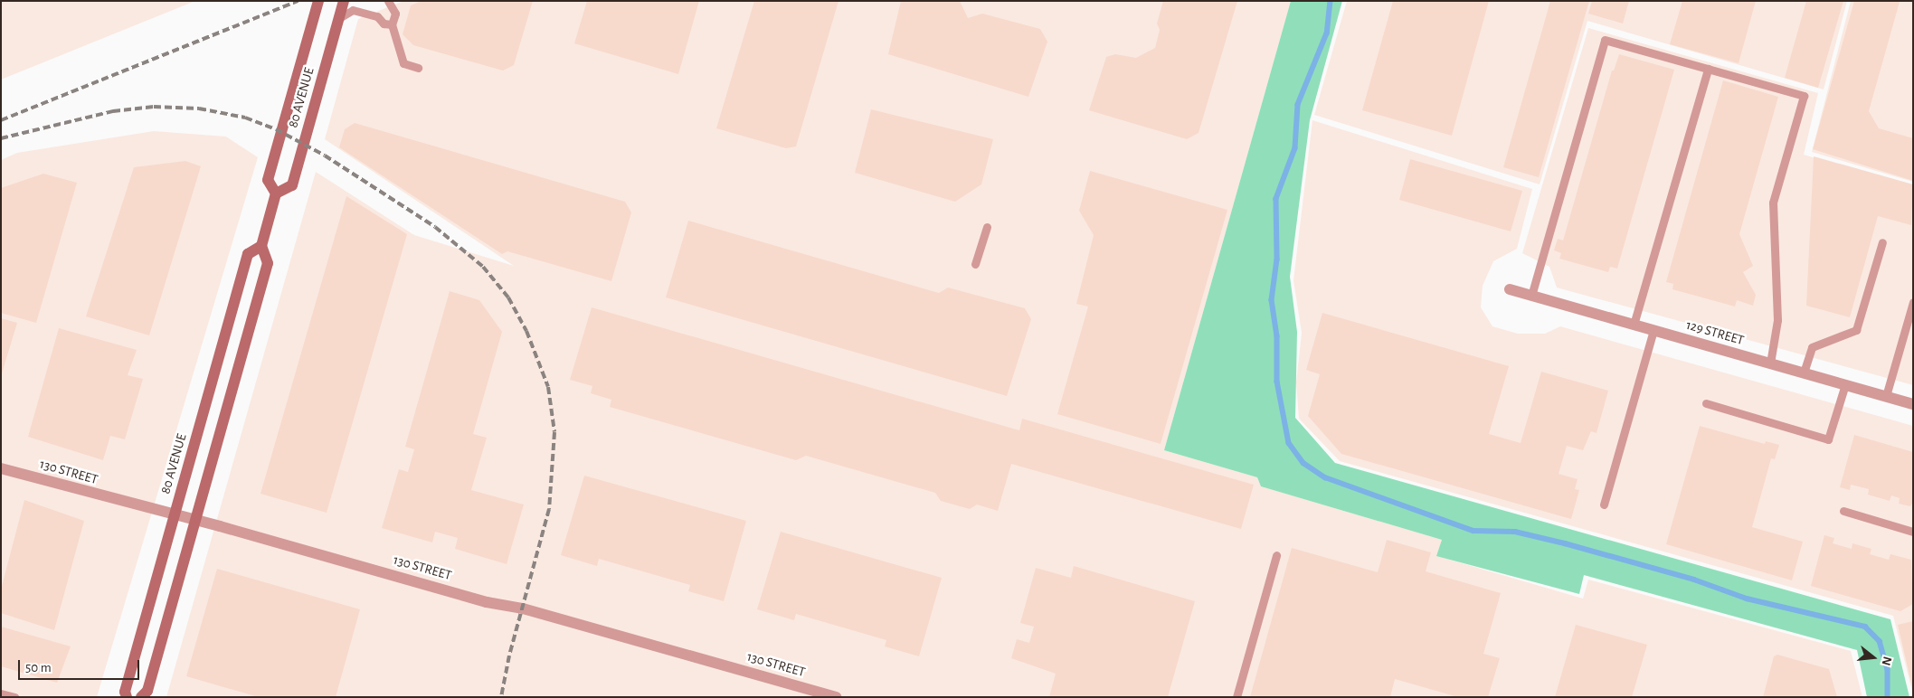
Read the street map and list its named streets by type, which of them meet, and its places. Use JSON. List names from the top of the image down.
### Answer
{
  "streets": {
    "main road": ["80 AVENUE"],
    "street": ["129 STREET", "130 STREET"]
  },
  "crossings": [
    ["80 AVENUE", "130 STREET"]
  ],
  "scale_bar": "50 m",
  "north": "right"
}
